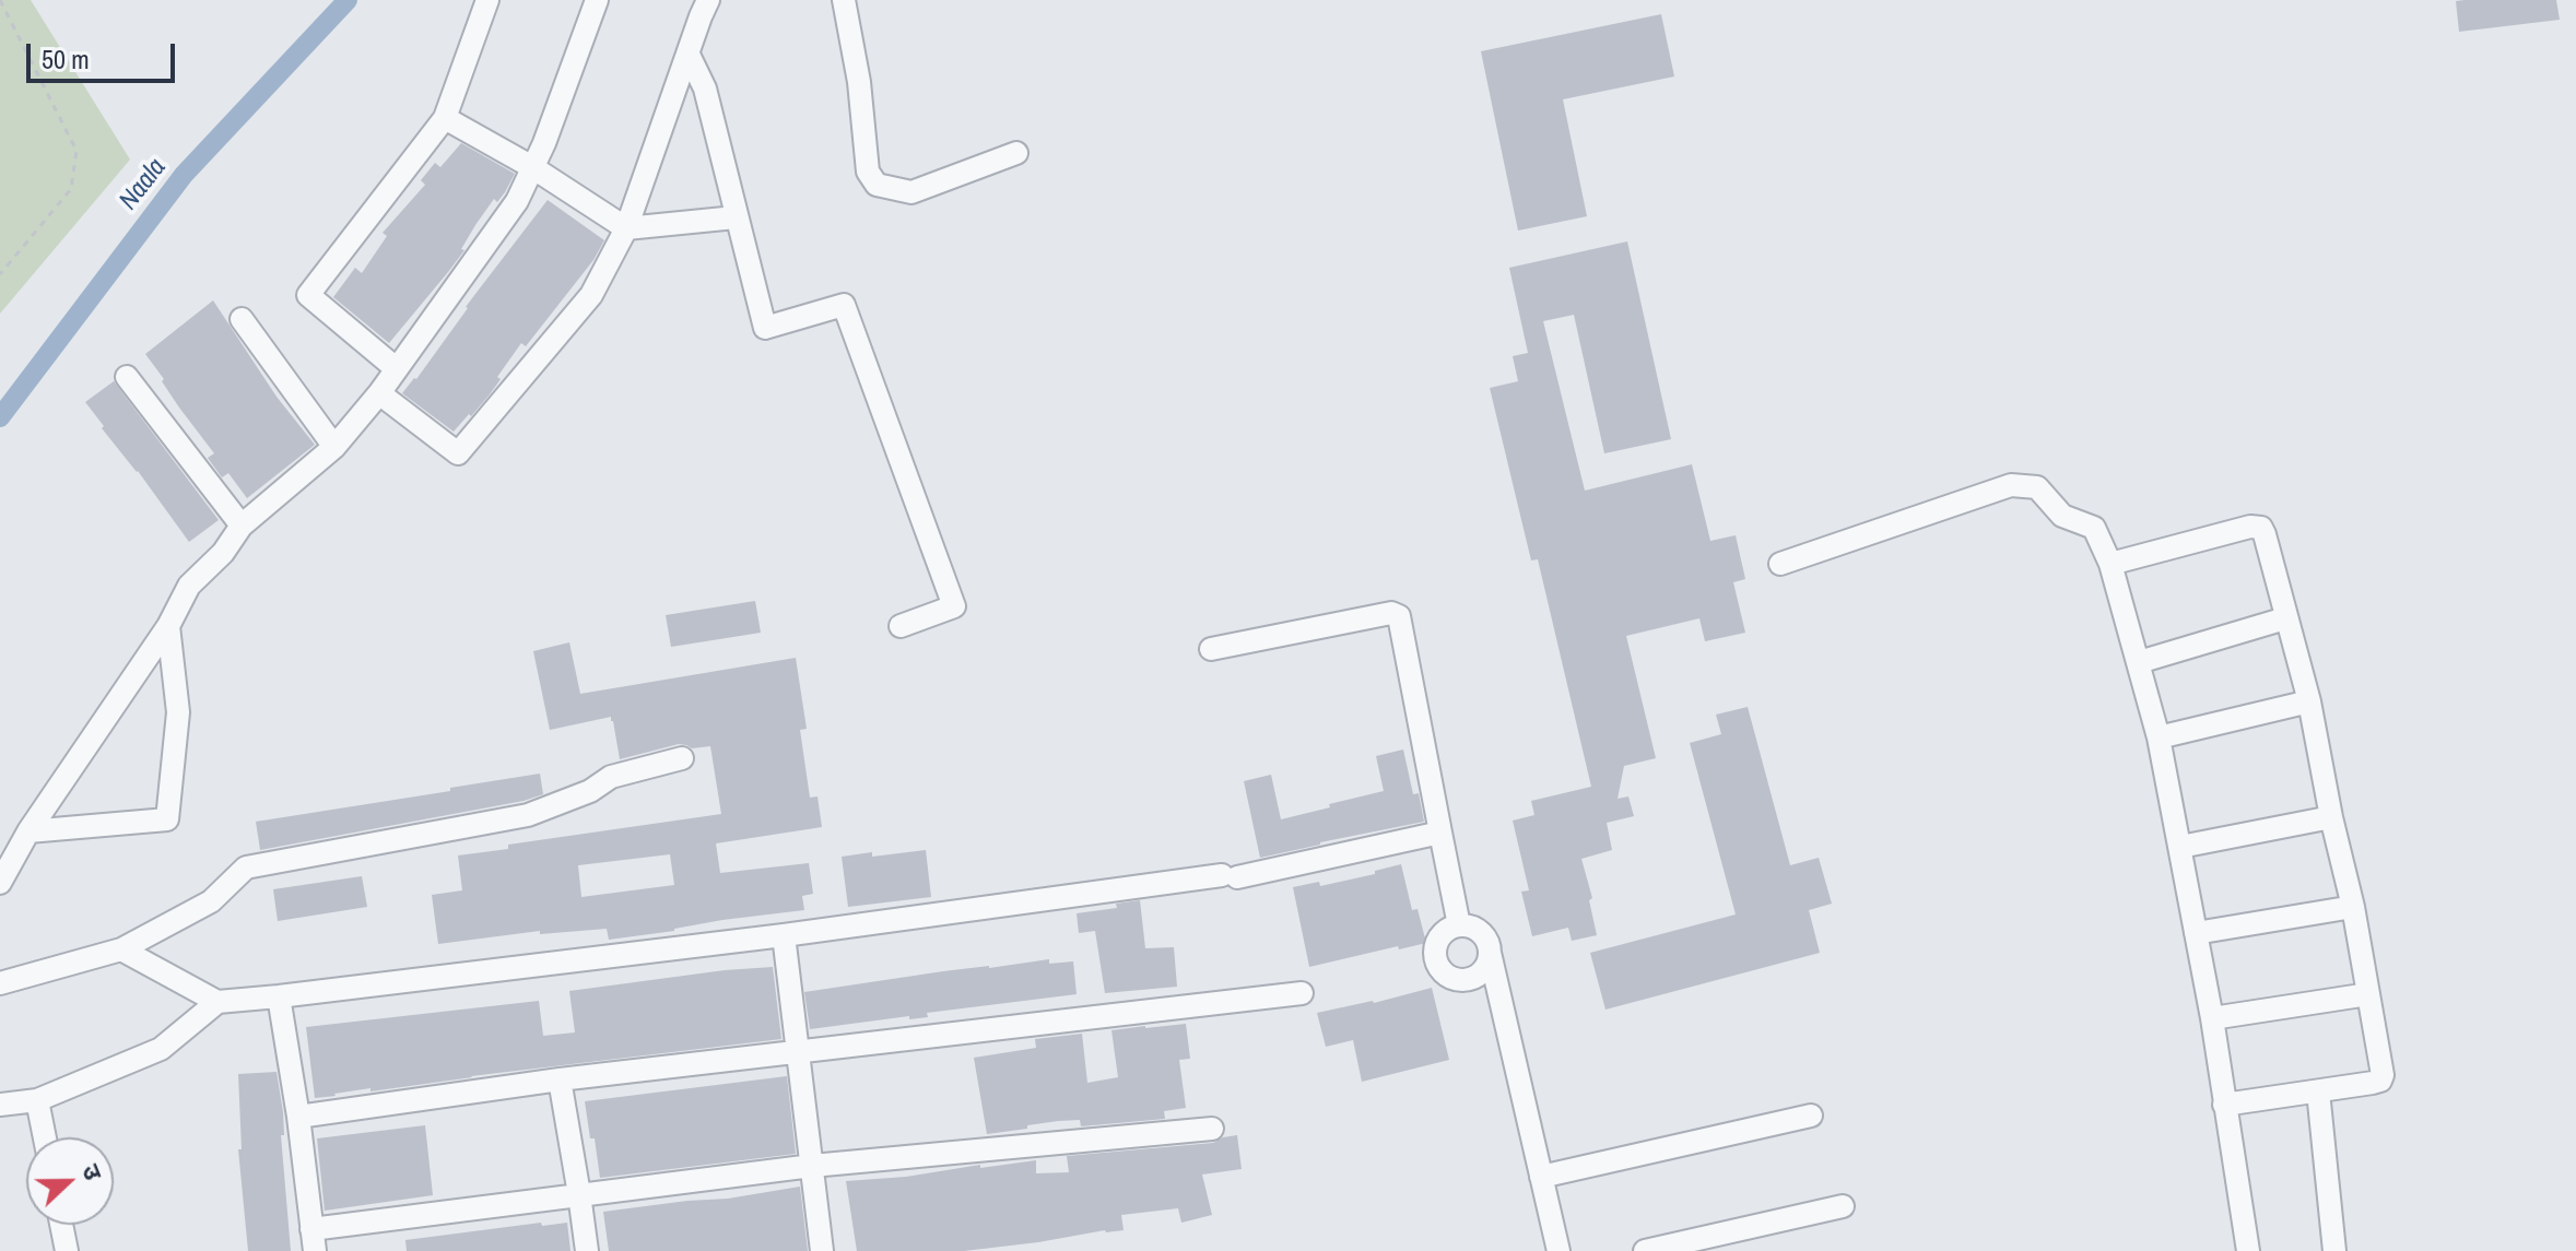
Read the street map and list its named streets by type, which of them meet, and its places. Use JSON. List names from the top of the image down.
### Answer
{
  "water": ["Naala"],
  "scale_bar": "50 m",
  "north": "right"
}
